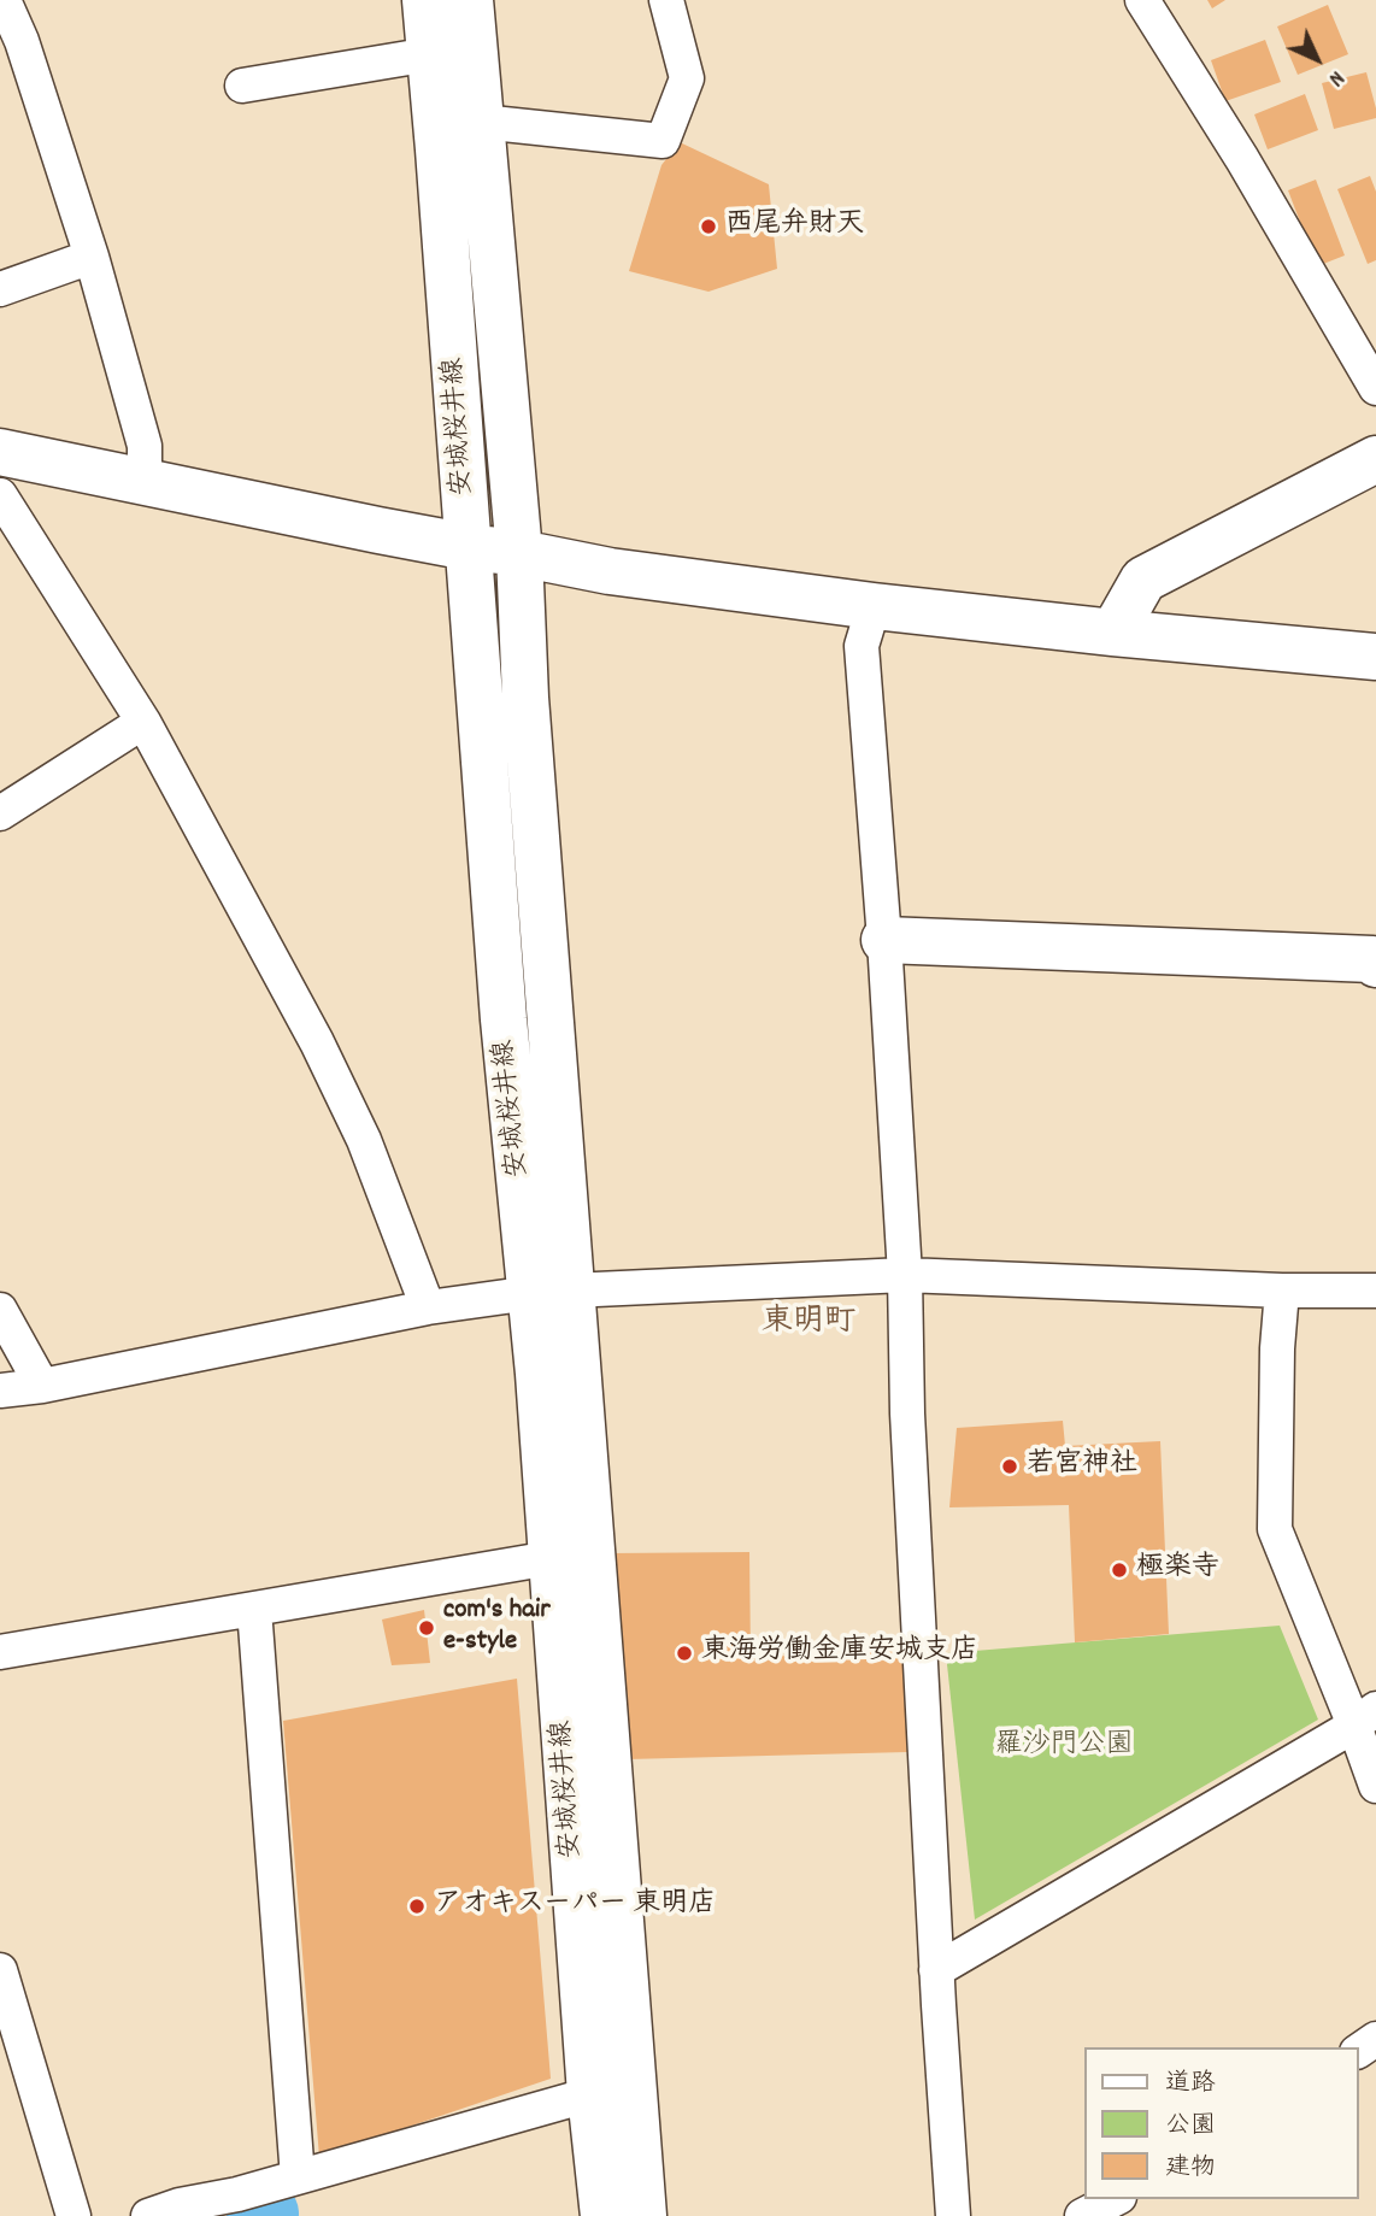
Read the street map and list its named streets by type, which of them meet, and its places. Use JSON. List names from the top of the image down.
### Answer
{
  "streets": {
    "main road": ["安城桜井線"]
  },
  "districts": ["東明町"],
  "parks": ["羅沙門公園"],
  "places": [
    "西尾弁財天",
    "若宮神社",
    "極楽寺",
    "com's hair e-style",
    "東海労働金庫安城支店",
    "アオキスーパー 東明店"
  ],
  "legend": ["道路", "公園", "建物"],
  "north": "bottom right"
}
